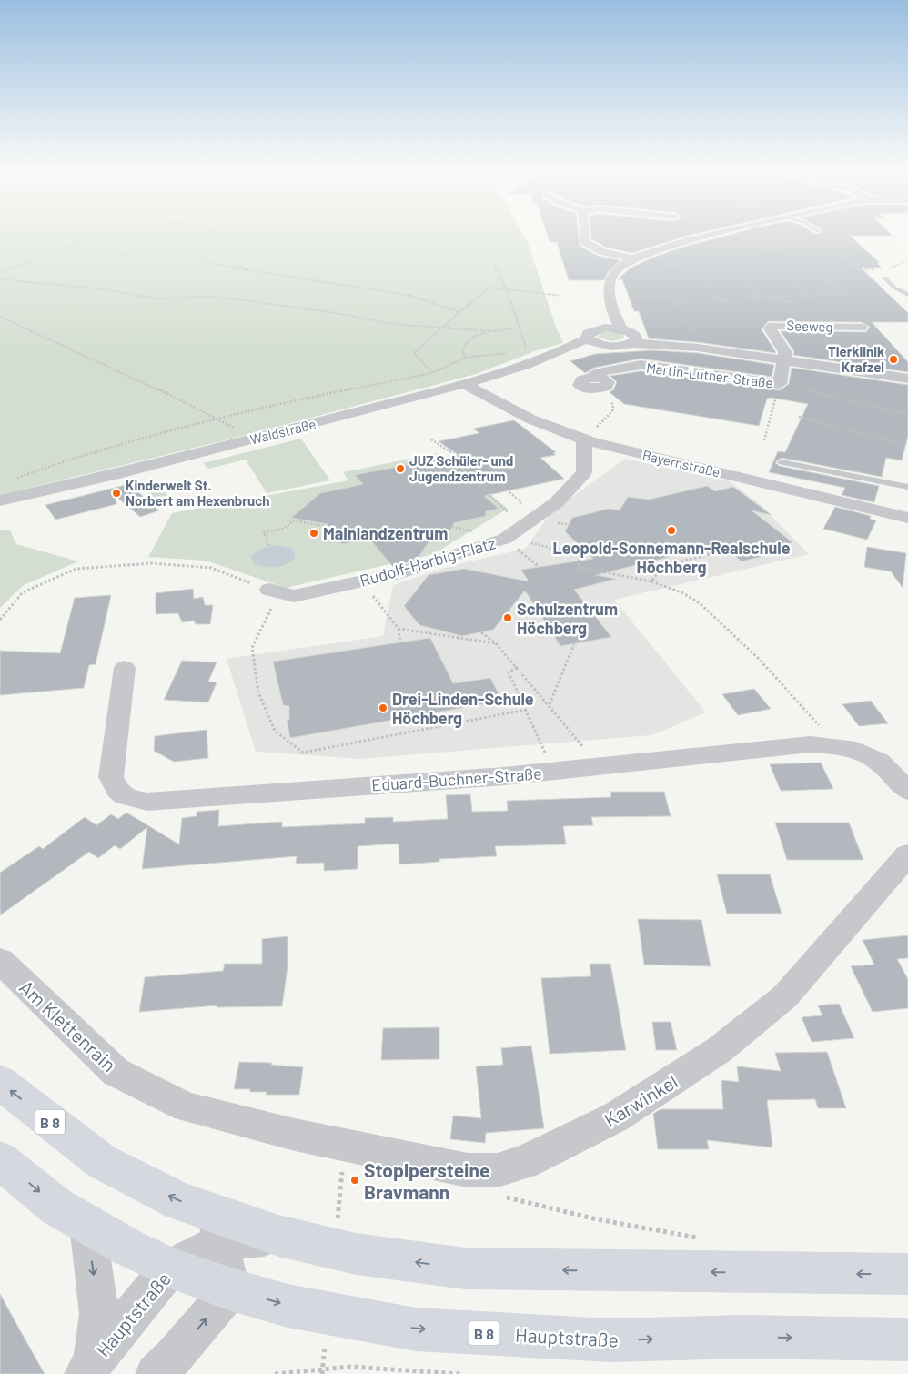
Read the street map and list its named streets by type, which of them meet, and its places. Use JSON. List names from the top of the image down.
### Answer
{
  "streets": {
    "main road": ["B 8", "Hauptstraße"],
    "street": [
      "Seeweg",
      "Martin-Luther-Straße",
      "Waldstraße",
      "Bayernstraße",
      "Rudolf-Harbig-Platz",
      "Eduard-Buchner-Straße",
      "Am Klettenrain",
      "Karwinkel"
    ]
  },
  "crossings": [
    ["Seeweg", "Martin-Luther-Straße"],
    ["Waldstraße", "Bayernstraße"],
    ["Bayernstraße", "Rudolf-Harbig-Platz"],
    ["Am Klettenrain", "Karwinkel"],
    ["B 8", "Hauptstraße"]
  ],
  "one_way": ["Hauptstraße"],
  "places": [
    "Tierklinik Krafzel",
    "JUZ Schüler- und Jugendzentrum",
    "Kinderwelt St. Norbert am Hexenbruch",
    "Leopold-Sonnemann-Realschule Höchberg",
    "Mainlandzentrum",
    "Schulzentrum Höchberg",
    "Drei-Linden-Schule Höchberg",
    "Stoplpersteine Bravmann"
  ]
}
